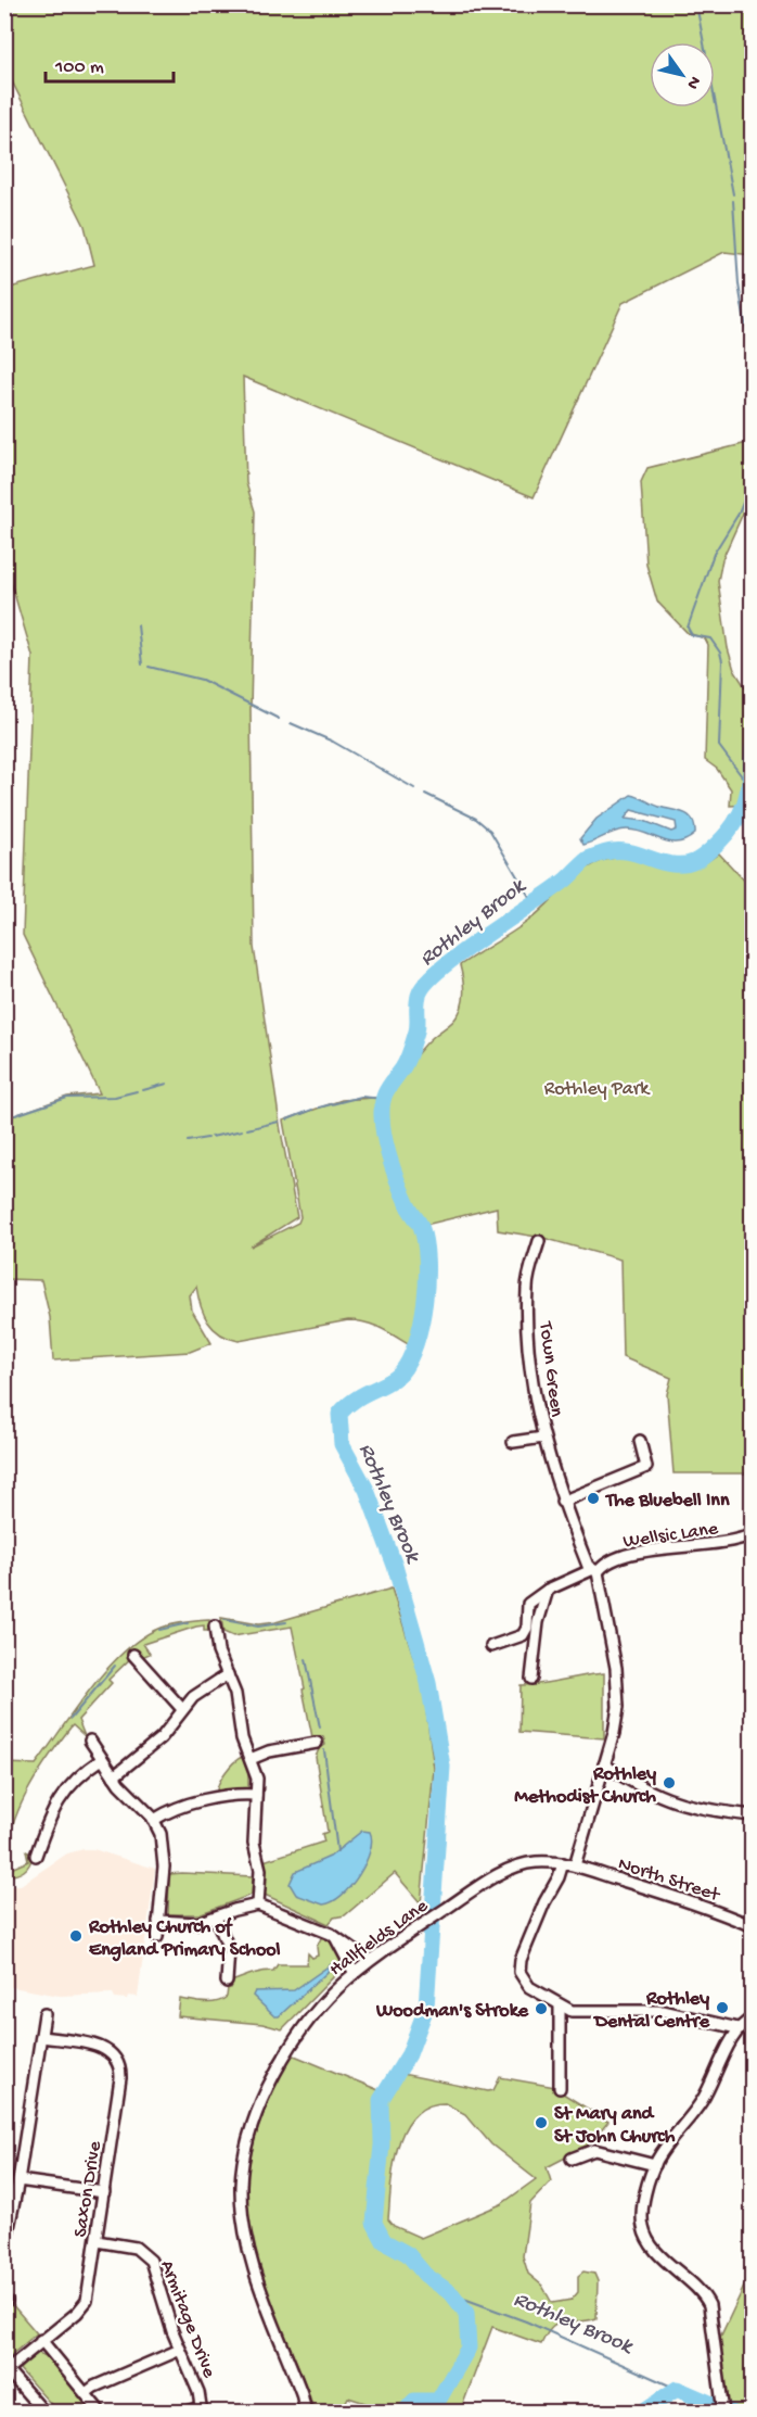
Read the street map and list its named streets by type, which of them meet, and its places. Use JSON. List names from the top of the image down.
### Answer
{
  "streets": {
    "street": [
      "Town Green",
      "Wellsic Lane",
      "North Street",
      "Hallfields Lane",
      "Saxon Drive",
      "Armitage Drive"
    ]
  },
  "crossings": [
    ["Town Green", "Wellsic Lane"],
    ["Town Green", "North Street"],
    ["Town Green", "Hallfields Lane"],
    ["North Street", "Hallfields Lane"],
    ["Saxon Drive", "Armitage Drive"]
  ],
  "water": ["Rothley Brook"],
  "parks": ["Rothley Park"],
  "places": [
    "The Bluebell Inn",
    "Rothley Methodist Church",
    "Rothley Church of England Primary School",
    "Rothley Dental Centre",
    "Woodman's Stroke",
    "St Mary and St John Church"
  ],
  "scale_bar": "100 m",
  "north": "bottom right"
}
